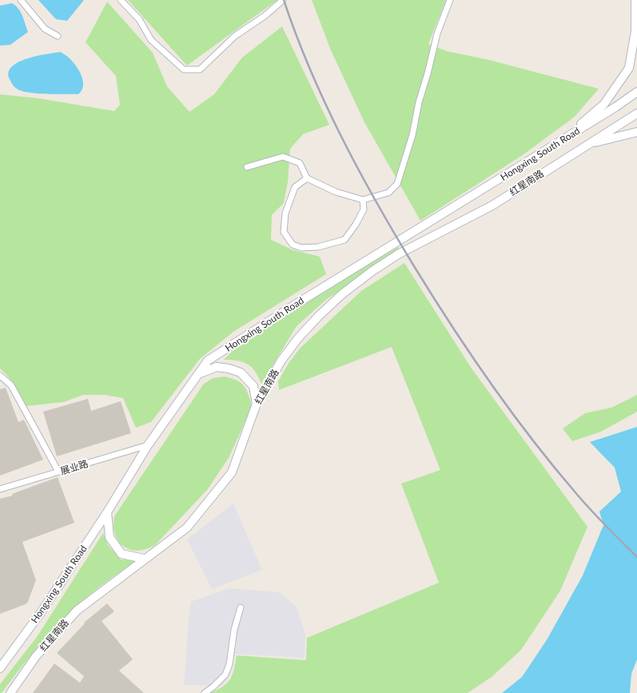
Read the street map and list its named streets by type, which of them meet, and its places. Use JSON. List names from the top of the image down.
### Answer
{
  "streets": {
    "main road": ["Hongxing South Road", "红星南路"],
    "street": ["展业路"]
  },
  "crossings": [
    ["Hongxing South Road", "展业路"]
  ]
}
